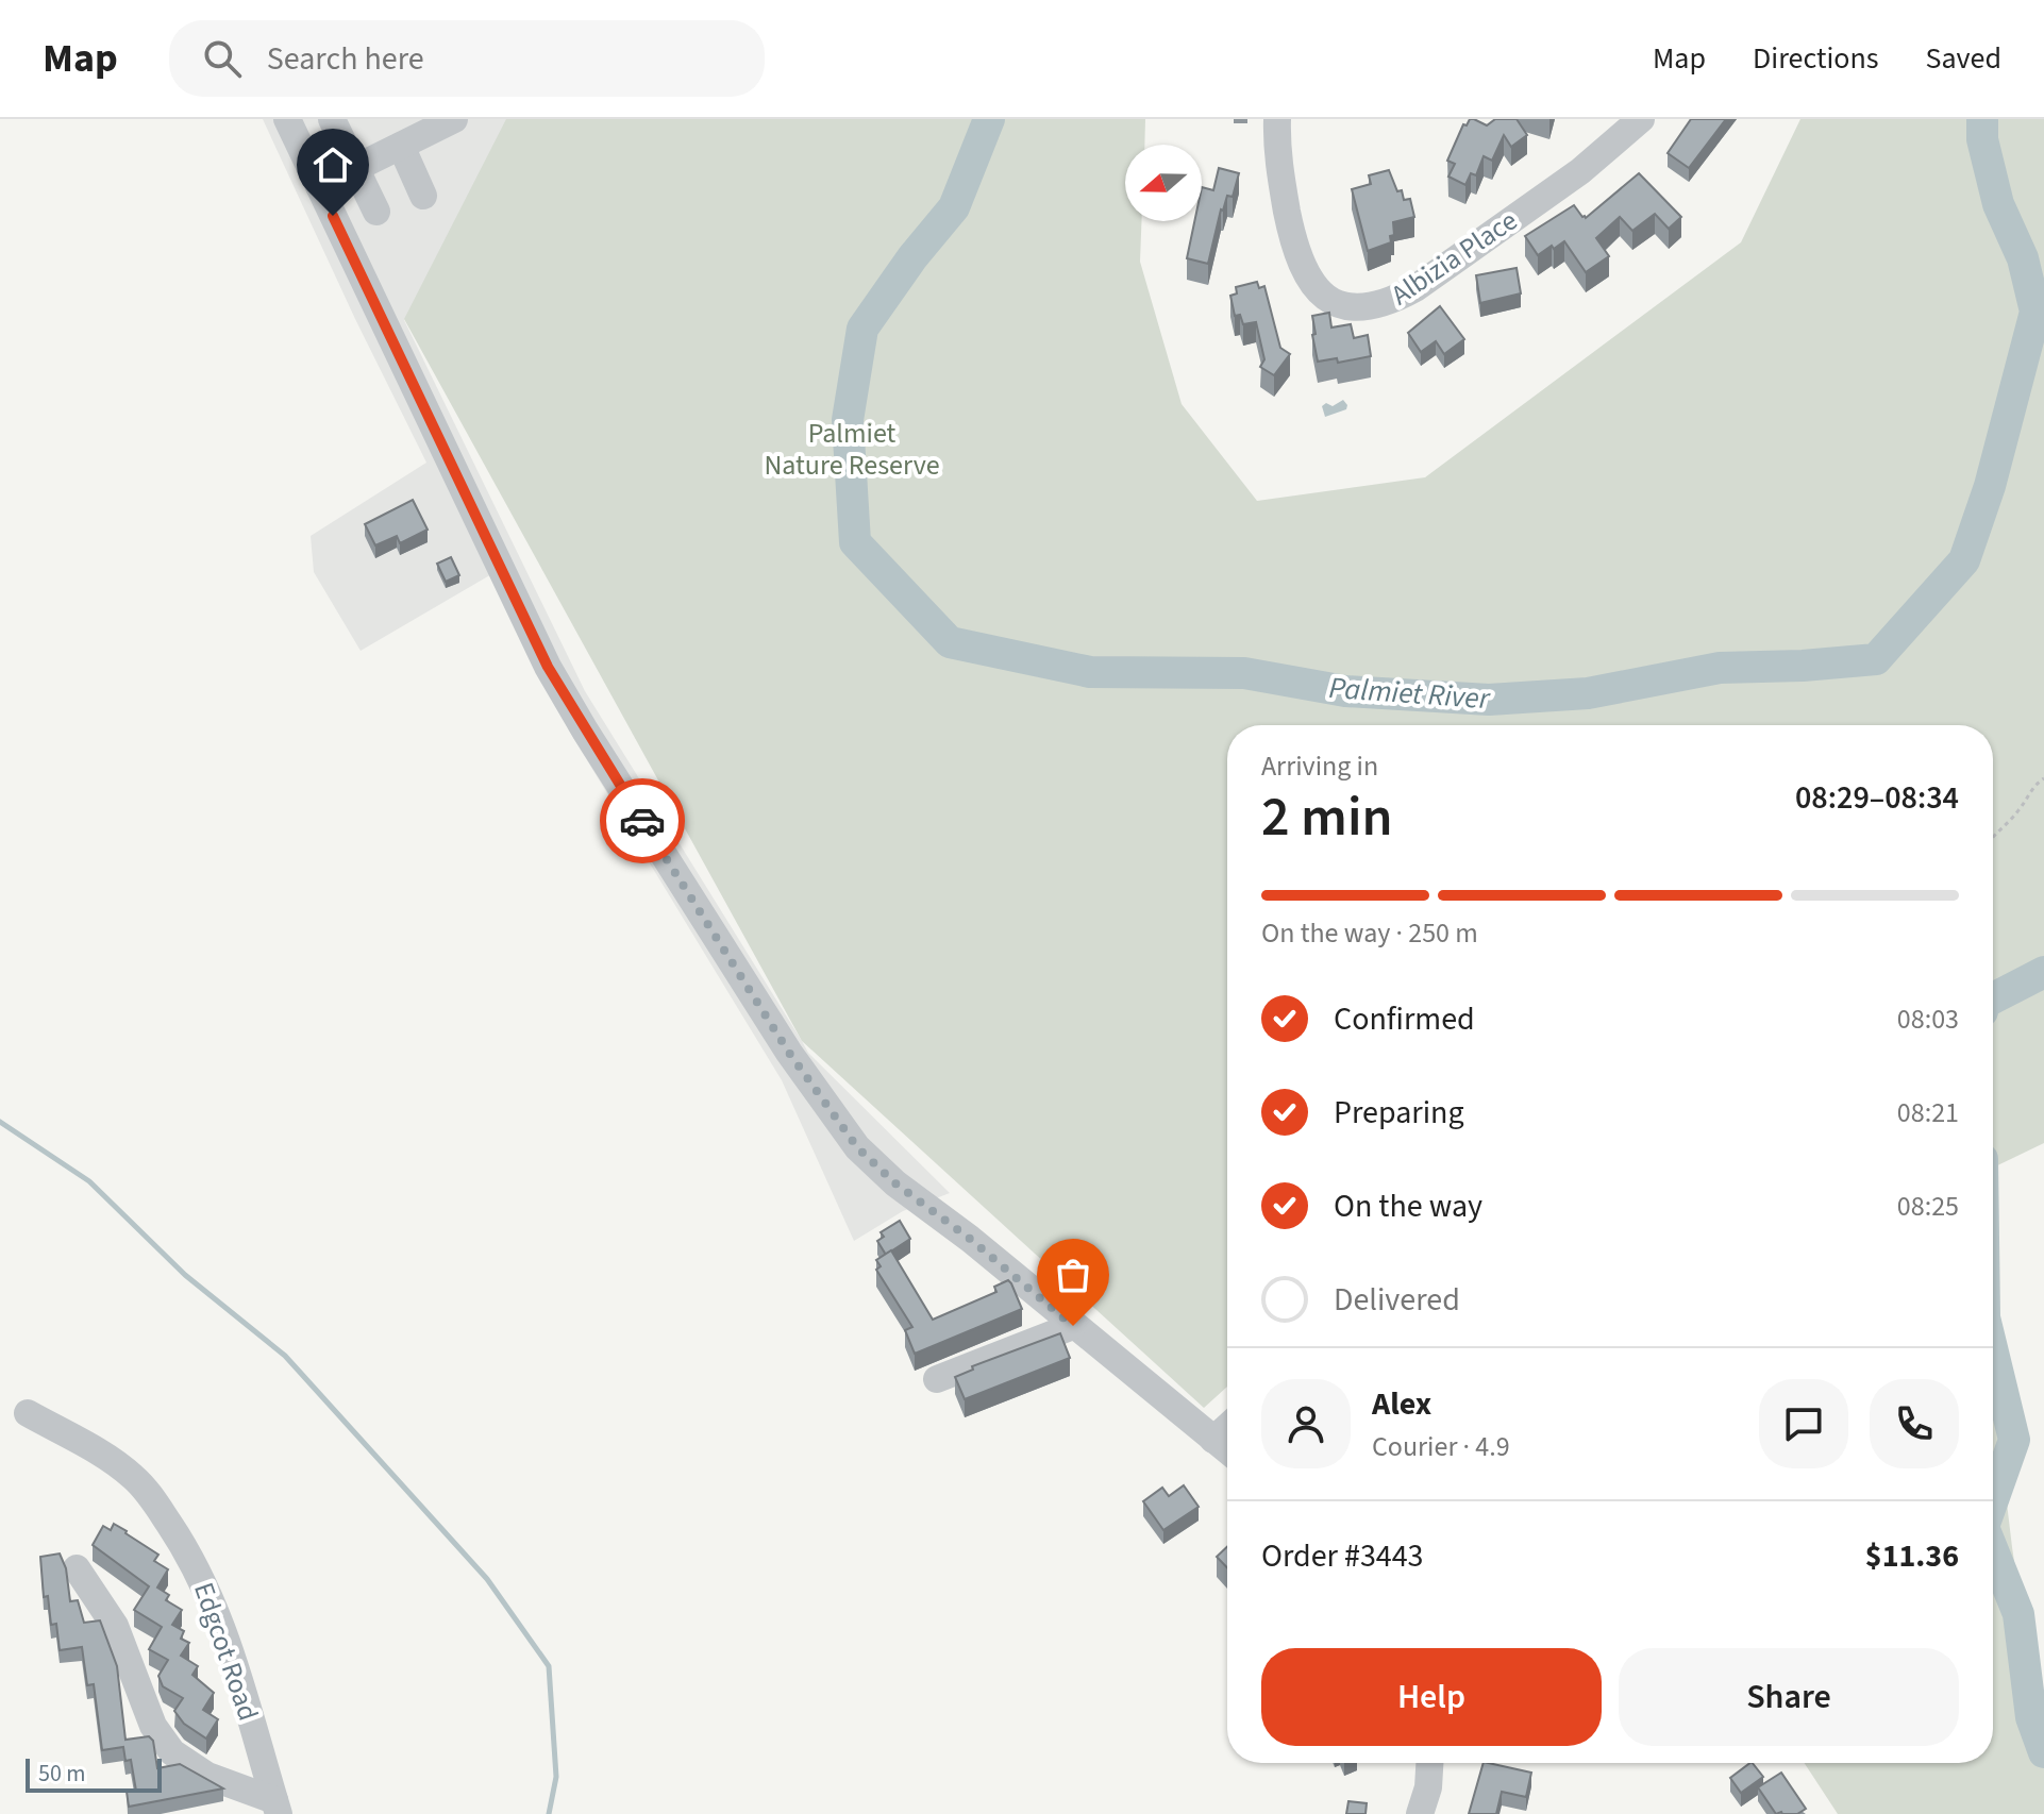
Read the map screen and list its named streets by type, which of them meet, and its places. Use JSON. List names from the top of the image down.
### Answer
{
  "streets": {
    "street": ["Albizia Place", "Edgcot Road"]
  },
  "water": ["Palmiet River"],
  "parks": ["Palmiet Nature Reserve"],
  "scale_bar": "50 m",
  "north": "left",
  "page": {
    "header": "Map",
    "search": "Search here",
    "nav": ["Map", "Directions", "Saved"],
    "heading": ["2 min", "Arriving in", "08:29–08:34"],
    "panel": [
      "Alex",
      "Courier · 4.9",
      "Order #3443",
      "$11.36"
    ],
    "bar": "On the way · 250 m",
    "list": [
      ["Confirmed", "08:03"],
      ["Preparing", "08:21"],
      ["On the way", "08:25"],
      "Delivered"
    ],
    "buttons": ["Help", "Share"],
    "scale": "50 m"
  }
}
